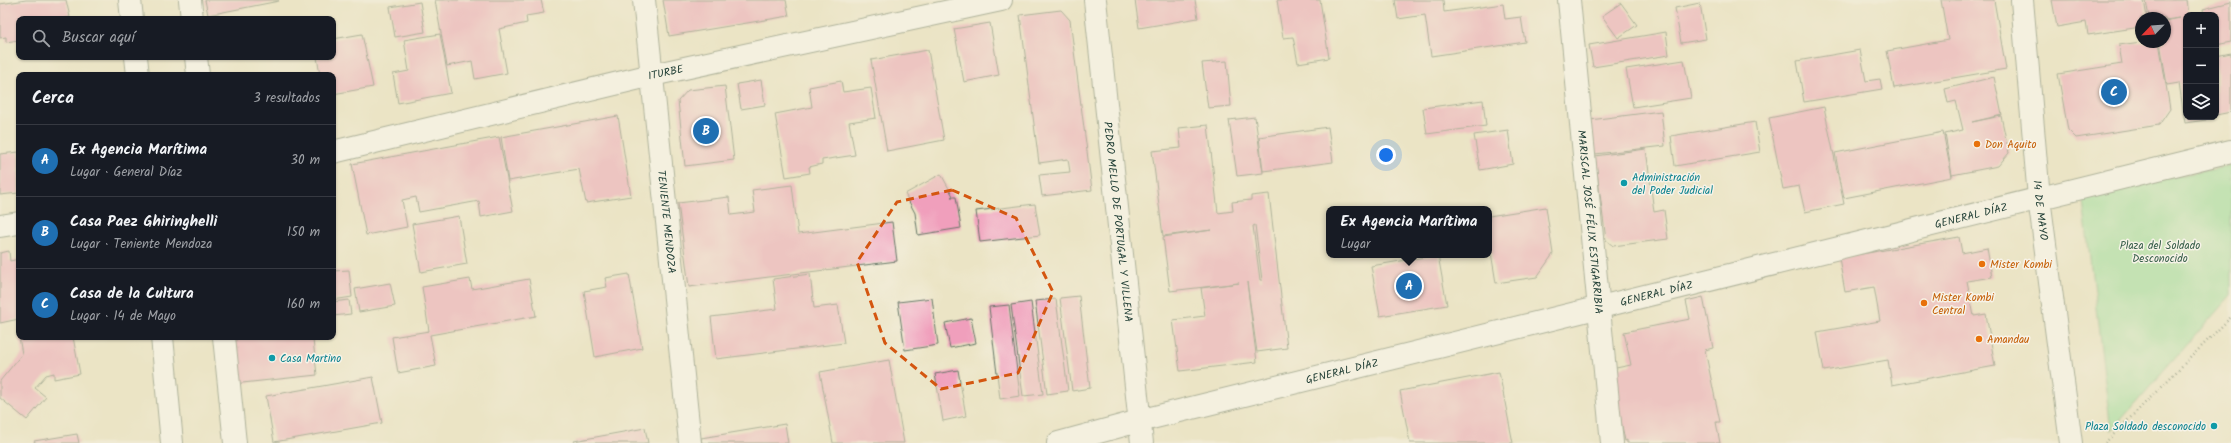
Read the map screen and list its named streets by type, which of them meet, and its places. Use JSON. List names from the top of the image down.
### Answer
{
  "streets": {
    "street": [
      "ITURBE",
      "14 DE MAYO",
      "GENERAL DÍAZ",
      "TENIENTE MENDOZA",
      "MARISCAL JOSÉ FÉLIX ESTIGARRIBIA",
      "PEDRO MELLO DE PORTUGAL Y VILLENA"
    ]
  },
  "crossings": [
    ["ITURBE", "TENIENTE MENDOZA"],
    ["14 DE MAYO", "GENERAL DÍAZ"],
    ["GENERAL DÍAZ", "MARISCAL JOSÉ FÉLIX ESTIGARRIBIA"],
    ["GENERAL DÍAZ", "PEDRO MELLO DE PORTUGAL Y VILLENA"]
  ],
  "parks": ["Plaza del Soldado Desconocido"],
  "places": [
    "Don Aquito",
    "Administración del Poder Judicial",
    "Mister Kombi",
    "Mister Kombi Central",
    "Amandau",
    "Casa Martino",
    "Plaza Soldado desconocido"
  ],
  "north": "bottom left",
  "page": {
    "map_buttons": ["+", "−"],
    "search": "Buscar aquí",
    "heading": ["Cerca", "3 resultados"],
    "pins": ["C", "B", "A"],
    "list": [
      {
        "mark": "A",
        "name": "Ex Agencia Marítima",
        "note": "Lugar · General Díaz",
        "value": "30 m"
      },
      {
        "mark": "B",
        "name": "Casa Paez Ghiringhelli",
        "note": "Lugar · Teniente Mendoza",
        "value": "150 m"
      },
      {
        "mark": "C",
        "name": "Casa de la Cultura",
        "note": "Lugar · 14 de Mayo",
        "value": "160 m"
      }
    ],
    "popup": ["Ex Agencia Marítima", "Lugar"]
  }
}
